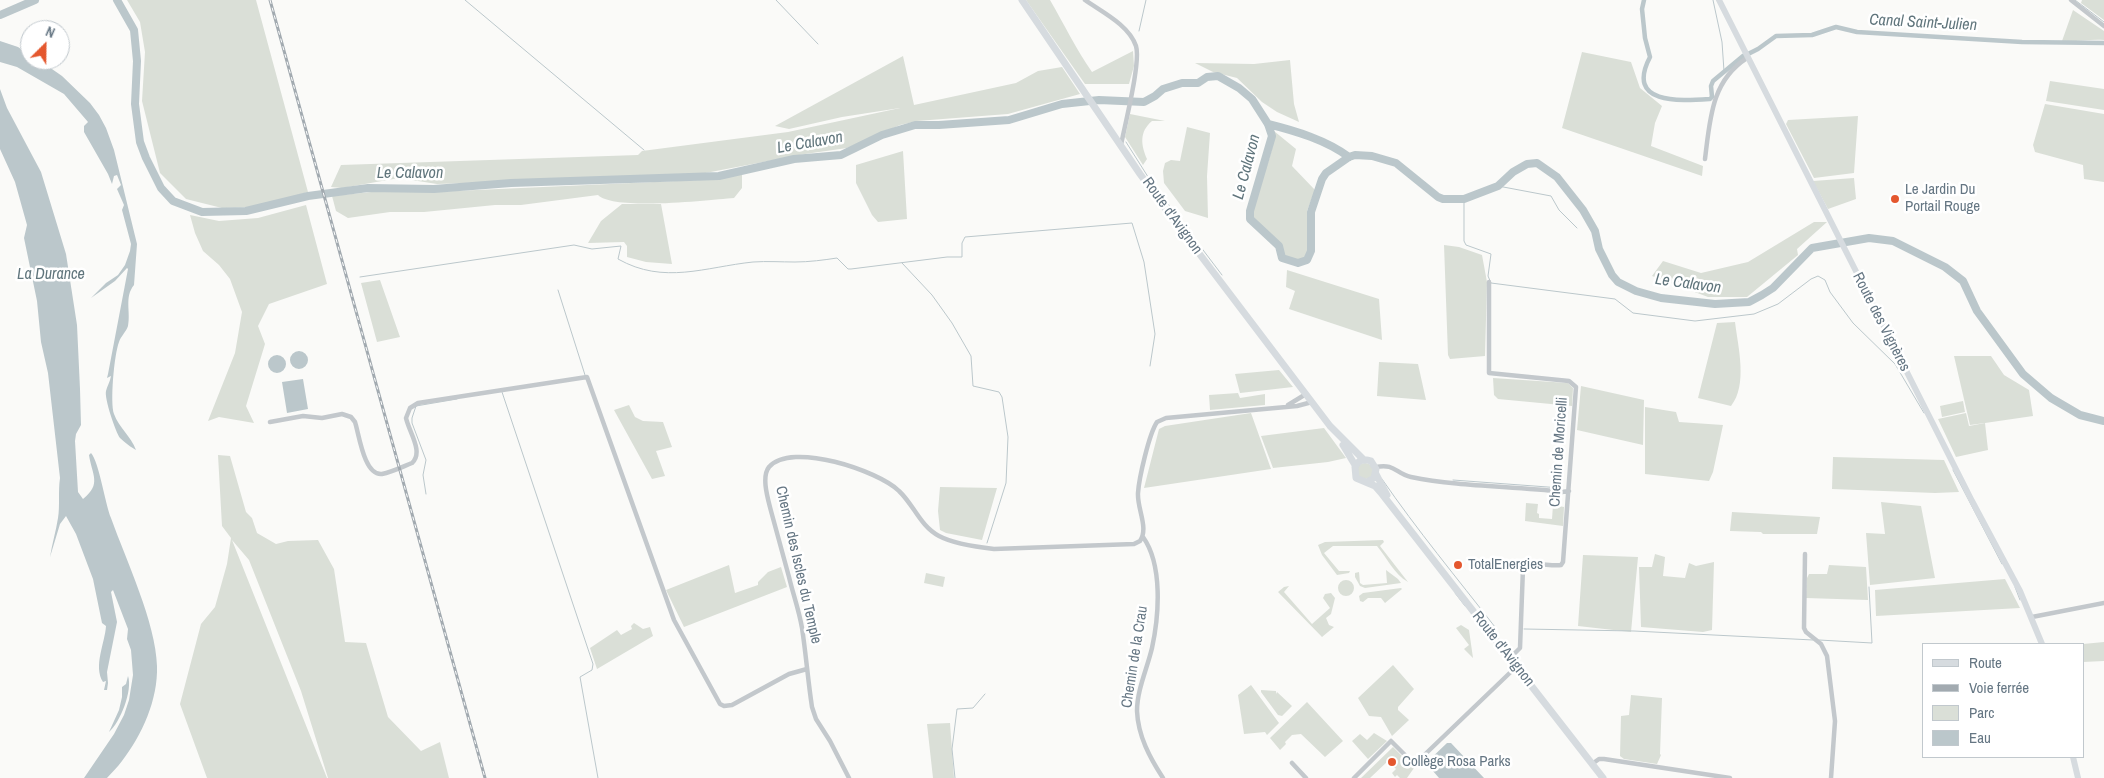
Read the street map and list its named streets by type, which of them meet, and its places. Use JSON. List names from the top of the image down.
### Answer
{
  "streets": {
    "main road": ["Route d'Avignon"],
    "street": [
      "Route des Vignères",
      "Chemin de Moricelli",
      "Chemin des Iscles du Temple",
      "Chemin de la Crau"
    ]
  },
  "crossings": [
    ["Route d'Avignon", "Chemin de Moricelli"],
    ["Chemin des Iscles du Temple", "Chemin de la Crau"]
  ],
  "water": ["Canal Saint-Julien", "Le Calavon", "La Durance"],
  "places": ["Le Jardin Du Portail Rouge", "TotalEnergies", "Collège Rosa Parks"],
  "legend": [
    "Route",
    "Voie ferrée",
    "Parc",
    "Eau"
  ],
  "north": "top right"
}
